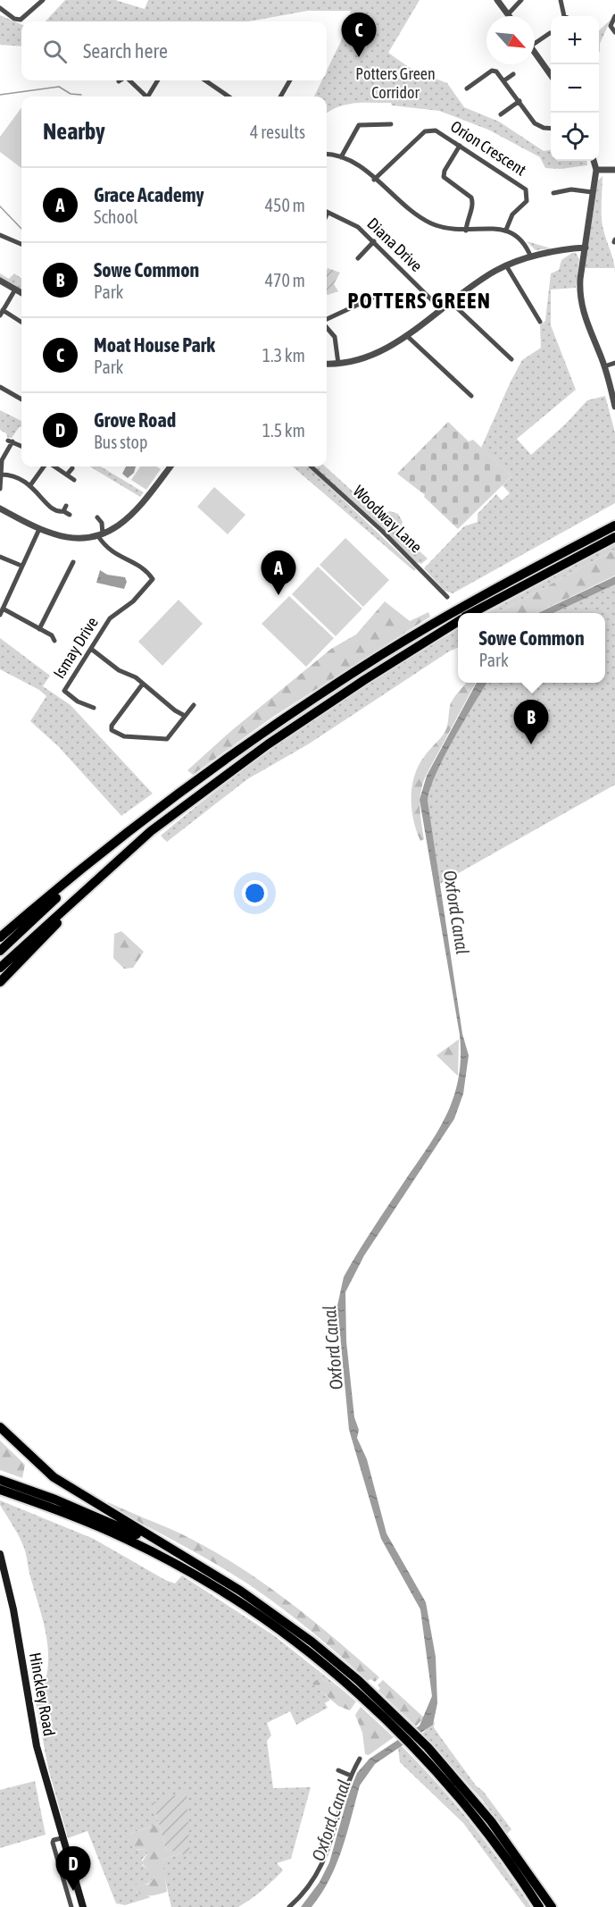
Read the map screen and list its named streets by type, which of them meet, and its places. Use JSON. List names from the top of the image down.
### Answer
{
  "streets": {
    "main road": ["Hinckley Road"],
    "street": [
      "Orion Crescent",
      "Diana Drive",
      "Woodway Lane",
      "Ismay Drive"
    ]
  },
  "districts": ["POTTERS GREEN"],
  "water": ["Oxford Canal"],
  "parks": ["Potters Green Corridor"],
  "north": "bottom right",
  "page": {
    "pins": [
      "C",
      "A",
      "B",
      "D"
    ],
    "map_buttons": ["+", "−"],
    "search": "Search here",
    "heading": ["Nearby", "4 results"],
    "list": [
      {
        "mark": "A",
        "name": "Grace Academy",
        "note": "School",
        "value": "450 m"
      },
      {
        "mark": "B",
        "name": "Sowe Common",
        "note": "Park",
        "value": "470 m"
      },
      {
        "mark": "C",
        "name": "Moat House Park",
        "note": "Park",
        "value": "1.3 km"
      },
      {
        "mark": "D",
        "name": "Grove Road",
        "note": "Bus stop",
        "value": "1.5 km"
      }
    ],
    "popup": ["Sowe Common", "Park"]
  }
}
